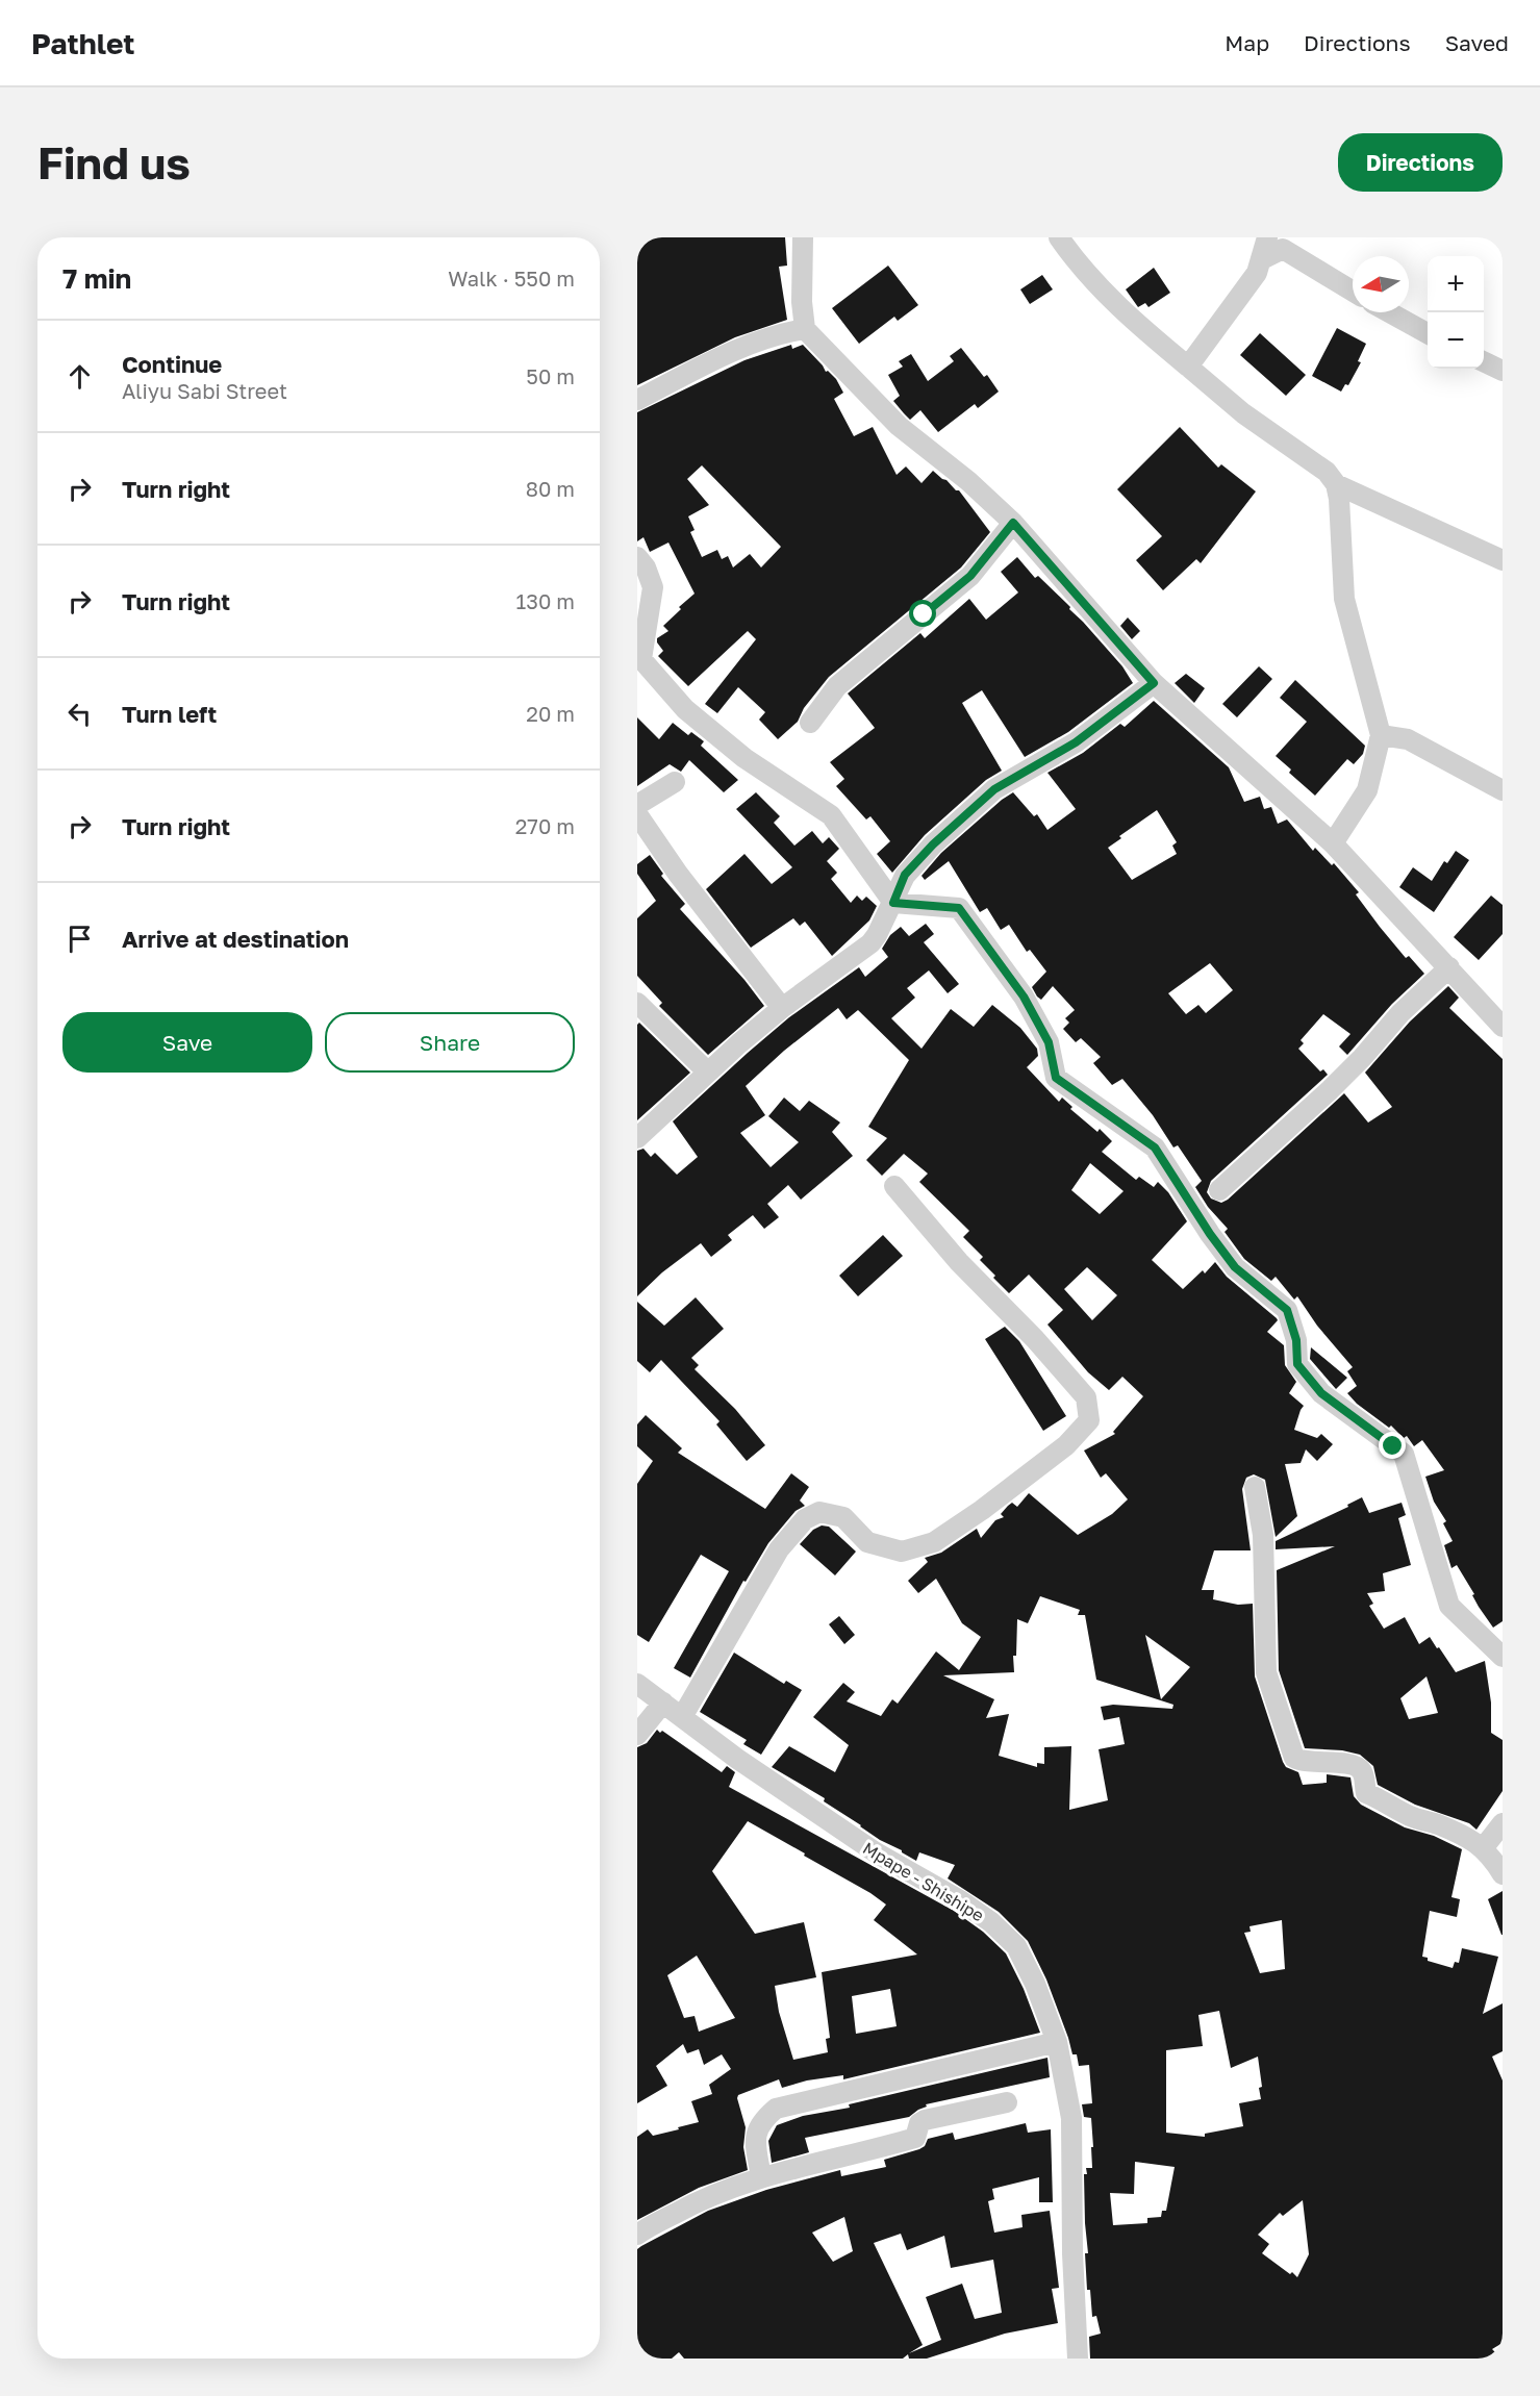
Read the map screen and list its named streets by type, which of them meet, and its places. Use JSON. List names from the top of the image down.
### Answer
{
  "streets": {
    "street": ["Mpape - Shishipe"]
  },
  "north": "left",
  "page": {
    "header": "Pathlet",
    "nav": ["Map", "Directions", "Saved"],
    "buttons": [
      "Directions",
      ["Save", "Share"]
    ],
    "title": "Find us",
    "heading": ["7 min", "Walk · 550 m"],
    "map_buttons": ["+", "−"],
    "list": [
      ["Continue", "Aliyu Sabi Street", "50 m"],
      ["Turn right", "80 m"],
      ["Turn right", "130 m"],
      ["Turn left", "20 m"],
      ["Turn right", "270 m"],
      "Arrive at destination"
    ]
  }
}
